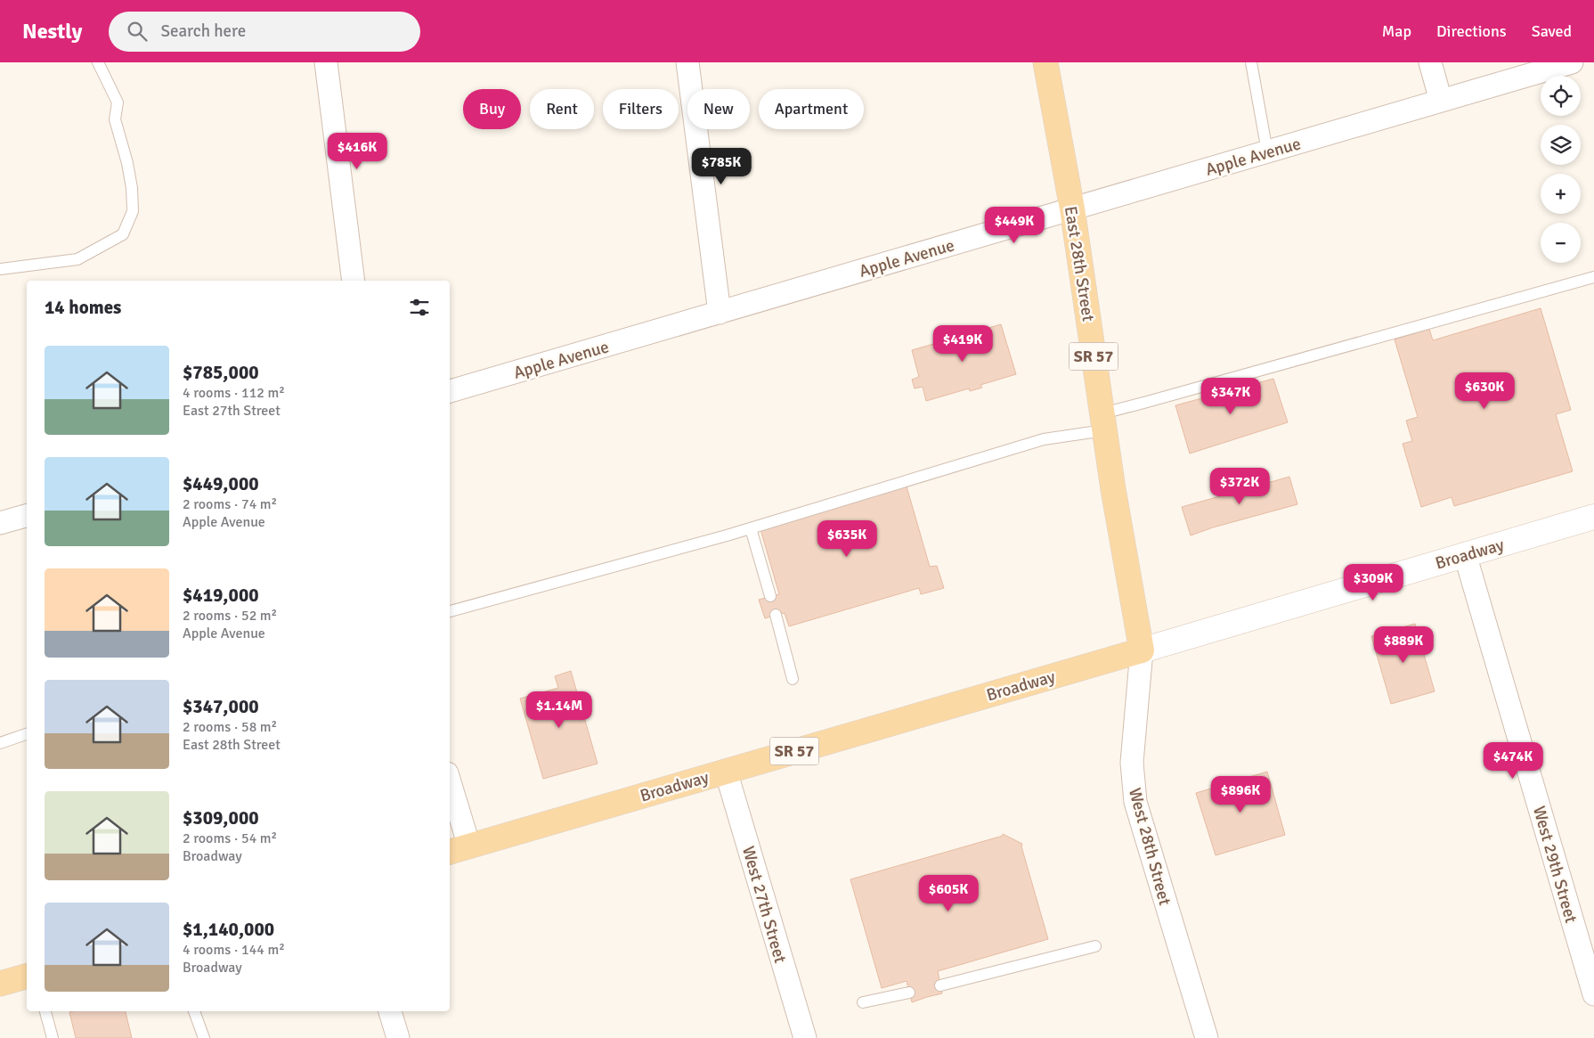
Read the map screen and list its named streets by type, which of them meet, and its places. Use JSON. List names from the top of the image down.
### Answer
{
  "streets": {
    "main road": ["East 28th Street", "SR 57", "Broadway"],
    "street": [
      "Apple Avenue",
      "West 28th Street",
      "West 29th Street",
      "West 27th Street"
    ]
  },
  "crossings": [
    ["Apple Avenue", "East 28th Street"],
    ["East 28th Street", "Broadway"],
    ["East 28th Street", "West 28th Street"],
    ["Broadway", "West 28th Street"],
    ["Broadway", "West 29th Street"],
    ["Broadway", "West 27th Street"]
  ],
  "page": {
    "header": "Nestly",
    "search": "Search here",
    "nav": ["Map", "Directions", "Saved"],
    "map_buttons": ["+", "−"],
    "chip": [
      "Buy",
      "Rent",
      "Filters",
      "New",
      "Apartment"
    ],
    "price": [
      "$416K",
      "$785K",
      "$449K",
      "$419K",
      "$630K",
      "$347K",
      "$372K",
      "$635K",
      "$309K",
      "$889K",
      "$1.14M",
      "$474K",
      "$896K",
      "$605K"
    ],
    "heading": "14 homes",
    "list": [
      {
        "name": "$785,000",
        "note": "4 rooms · 112 m² · East 27th Street"
      },
      {
        "name": "$449,000",
        "note": "2 rooms · 74 m² · Apple Avenue"
      },
      {
        "name": "$419,000",
        "note": "2 rooms · 52 m² · Apple Avenue"
      },
      {
        "name": "$347,000",
        "note": "2 rooms · 58 m² · East 28th Street"
      },
      {
        "name": "$309,000",
        "note": "2 rooms · 54 m² · Broadway"
      },
      {
        "name": "$1,140,000",
        "note": "4 rooms · 144 m² · Broadway"
      }
    ]
  }
}
